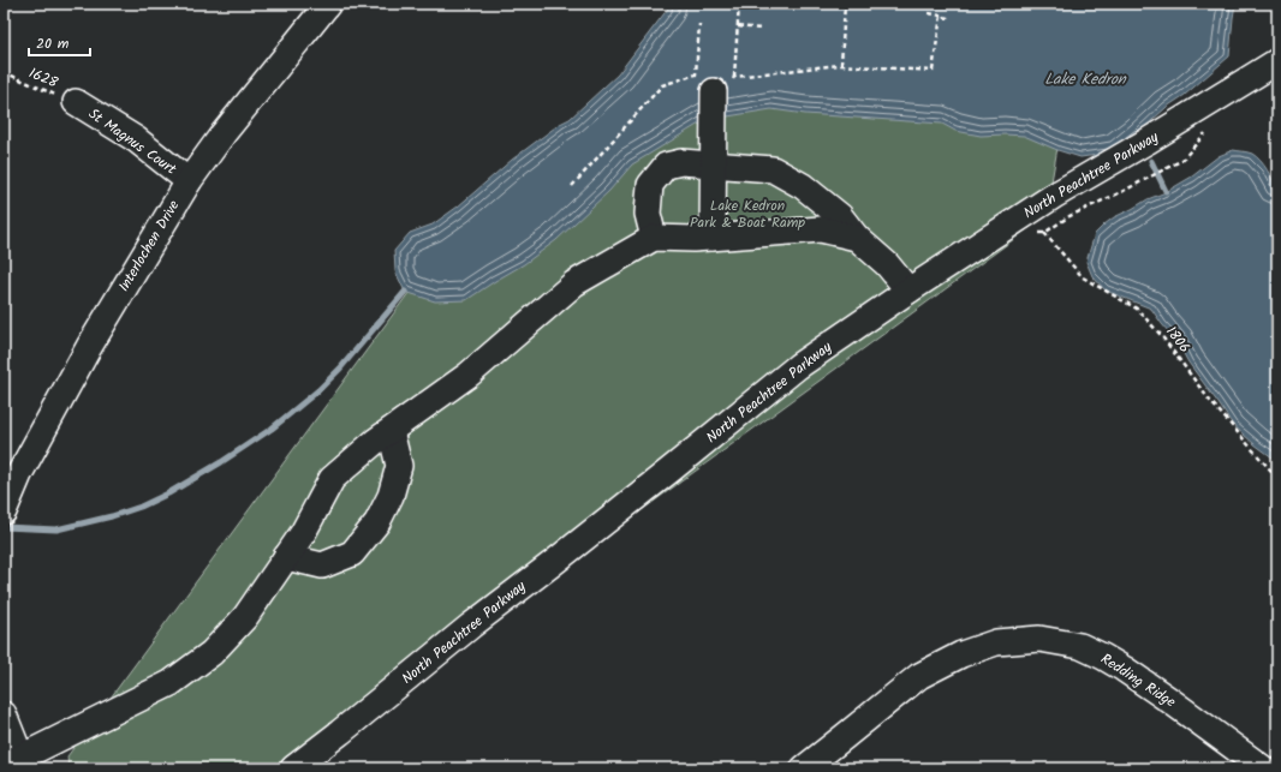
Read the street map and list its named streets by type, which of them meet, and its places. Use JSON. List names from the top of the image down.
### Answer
{
  "streets": {
    "street": [
      "St Magnus Court",
      "North Peachtree Parkway",
      "Interlochen Drive",
      "Redding Ridge"
    ],
    "path": ["1628", "1806"]
  },
  "crossings": [
    ["1628", "St Magnus Court"],
    ["St Magnus Court", "Interlochen Drive"]
  ],
  "water": ["Lake Kedron"],
  "parks": ["Lake Kedron Park & Boat Ramp"],
  "scale_bar": "20 m"
}
